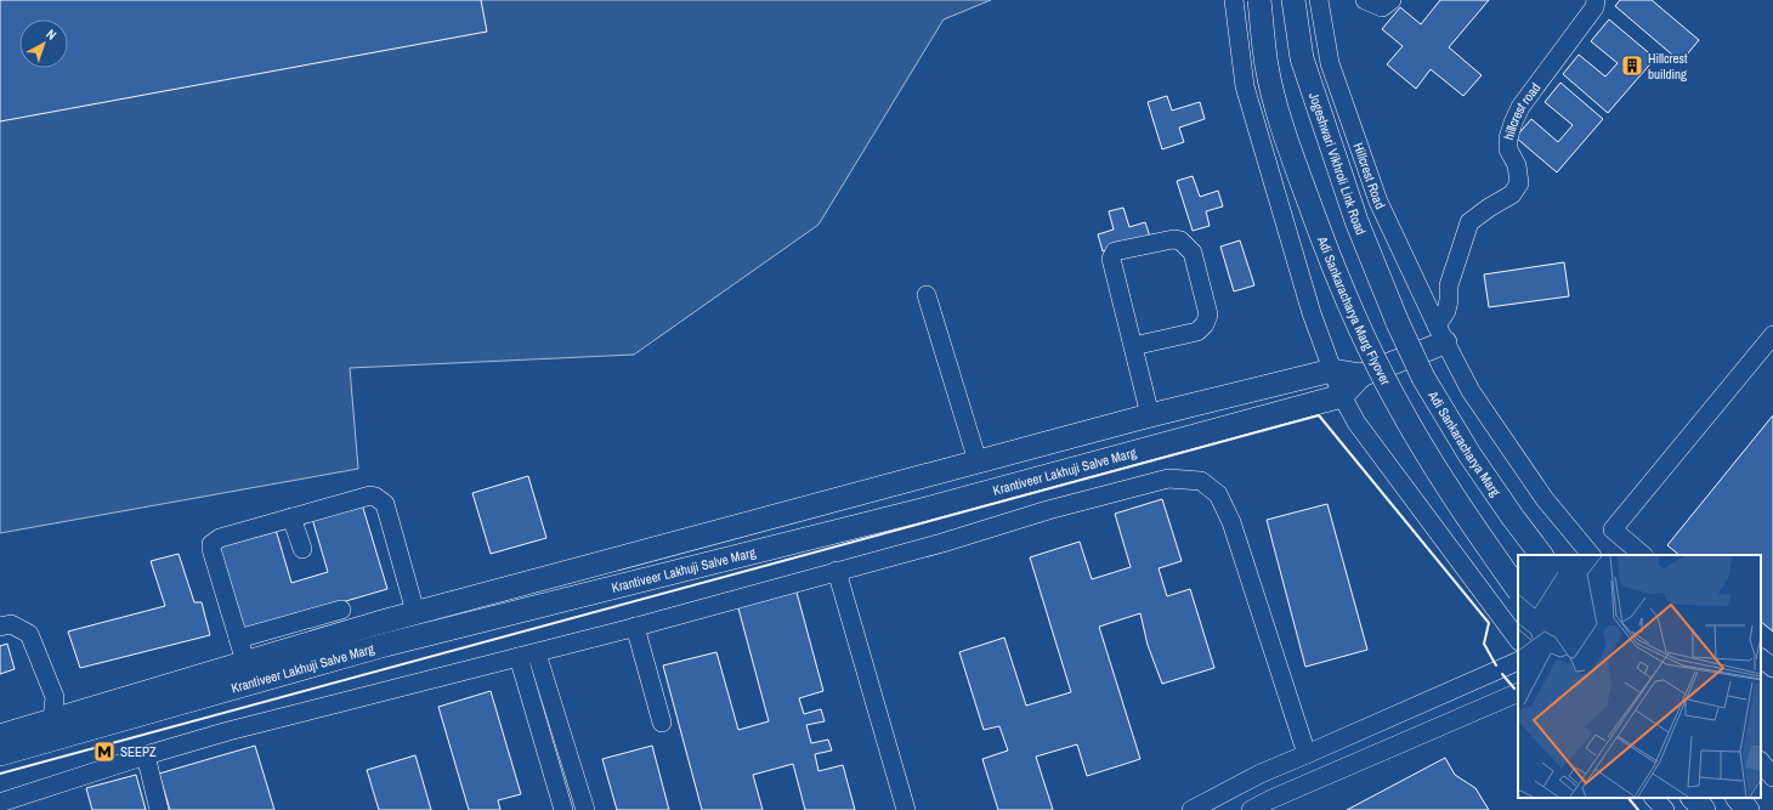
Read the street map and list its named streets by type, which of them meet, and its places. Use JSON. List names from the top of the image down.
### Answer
{
  "streets": {
    "main road": [
      "Jogeshwari Vikhroli Link Road",
      "Adi Sankaracharya Marg Flyover",
      "Adi Sankaracharya Marg",
      "Krantiveer Lakhuji Salve Marg"
    ],
    "street": ["hillcrest road", "Hillcrest Road"]
  },
  "crossings": [
    ["hillcrest road", "Hillcrest Road"],
    ["Jogeshwari Vikhroli Link Road", "Adi Sankaracharya Marg"]
  ],
  "places": {
    "building": ["Hillcrest building"],
    "metro station": ["SEEPZ"]
  },
  "north": "top right"
}
